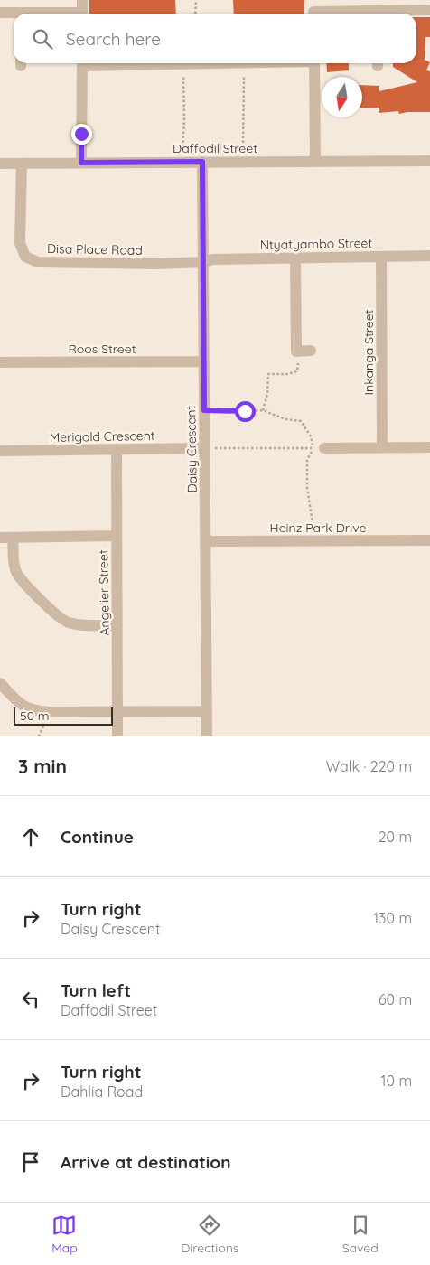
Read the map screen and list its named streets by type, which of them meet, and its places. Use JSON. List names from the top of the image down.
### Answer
{
  "streets": {
    "street": [
      "Daffodil Street",
      "Ntyatyambo Street",
      "Disa Place Road",
      "Roos Street",
      "Inkanga Street",
      "Merigold Crescent",
      "Daisy Crescent",
      "Heinz Park Drive",
      "Angelier Street"
    ]
  },
  "crossings": [
    ["Daffodil Street", "Disa Place Road"],
    ["Daffodil Street", "Daisy Crescent"],
    ["Ntyatyambo Street", "Disa Place Road"],
    ["Ntyatyambo Street", "Inkanga Street"],
    ["Ntyatyambo Street", "Daisy Crescent"],
    ["Disa Place Road", "Daisy Crescent"],
    ["Roos Street", "Daisy Crescent"],
    ["Merigold Crescent", "Daisy Crescent"],
    ["Merigold Crescent", "Angelier Street"],
    ["Daisy Crescent", "Heinz Park Drive"]
  ],
  "scale_bar": "50 m",
  "north": "bottom",
  "page": {
    "search": "Search here",
    "scale": "50 m",
    "heading": ["3 min", "Walk · 220 m"],
    "list": [
      ["Continue", "20 m"],
      ["Turn right", "Daisy Crescent", "130 m"],
      ["Turn left", "Daffodil Street", "60 m"],
      ["Turn right", "Dahlia Road", "10 m"],
      "Arrive at destination"
    ],
    "nav": ["Map", "Directions", "Saved"]
  }
}
